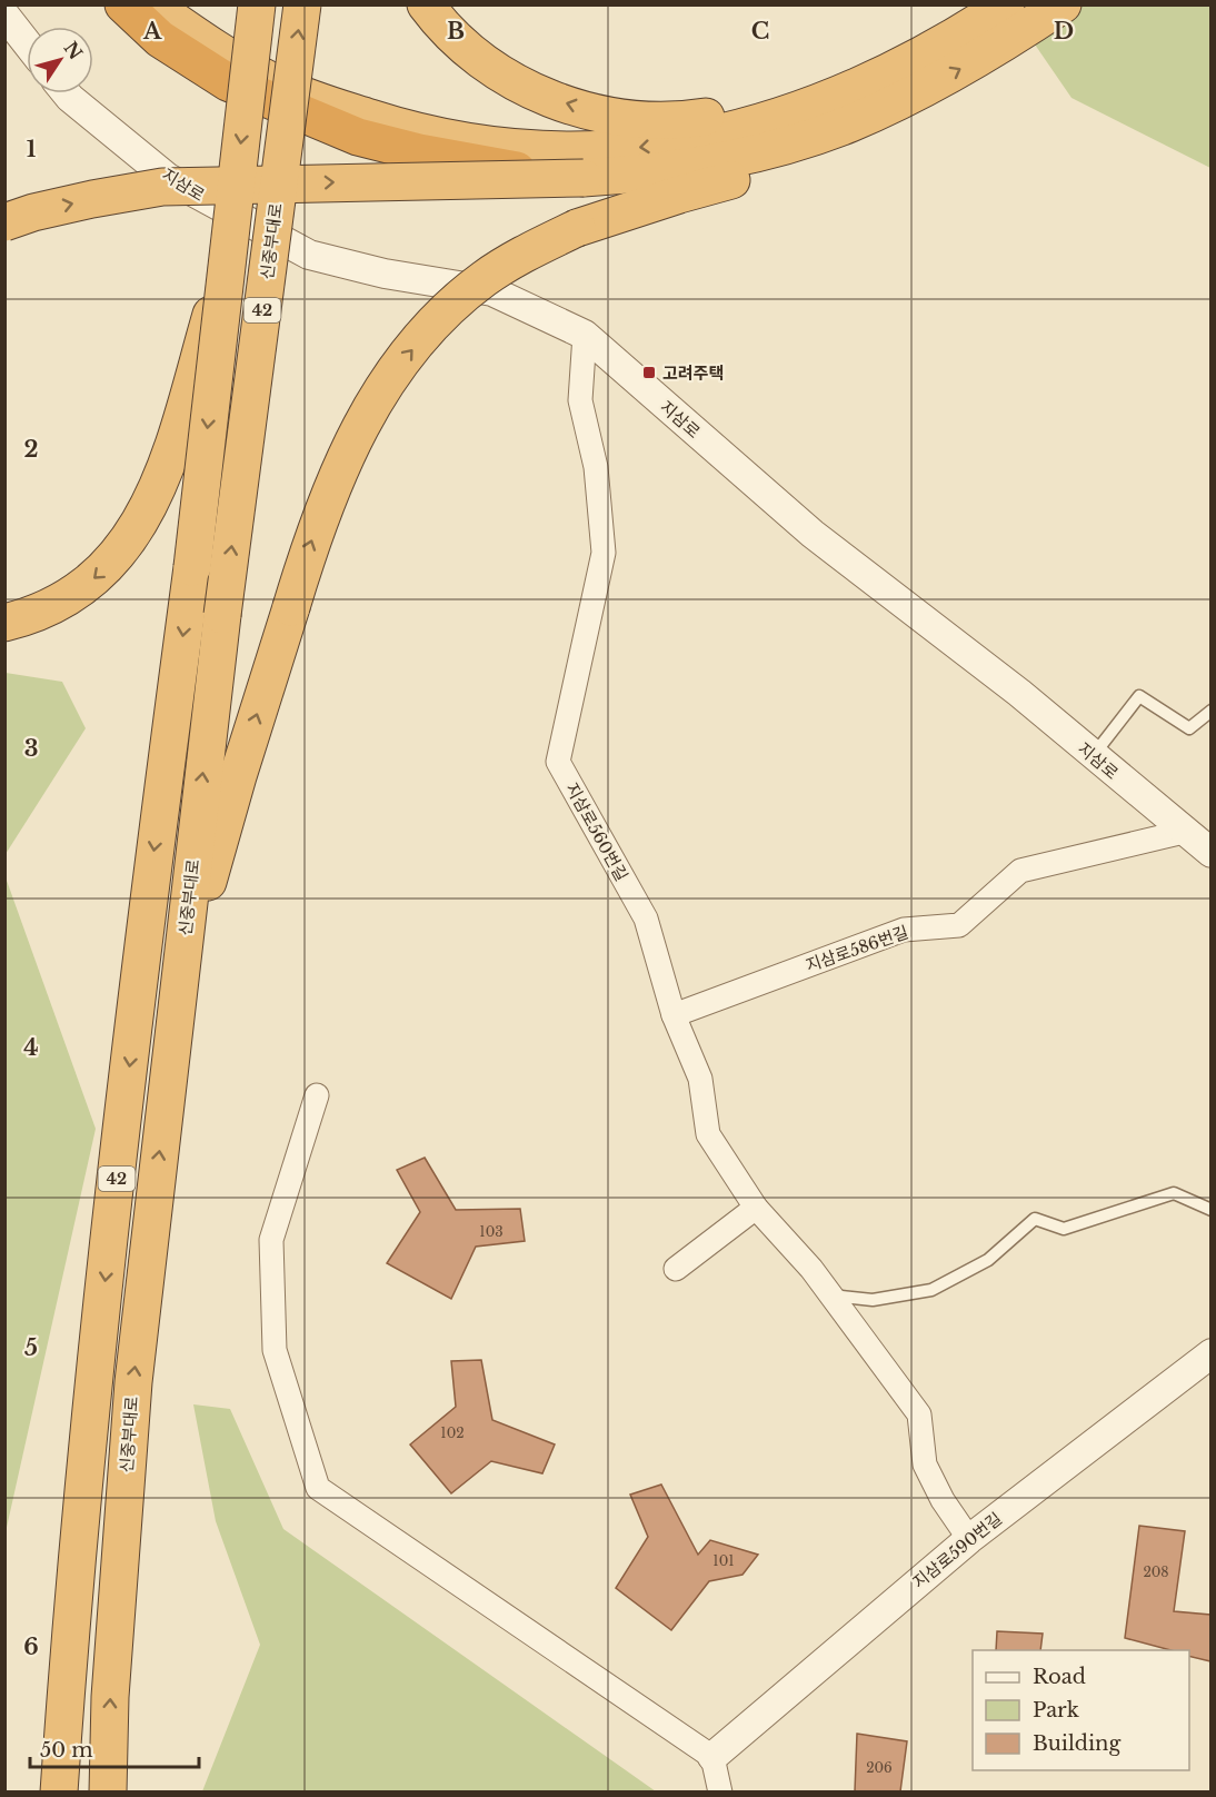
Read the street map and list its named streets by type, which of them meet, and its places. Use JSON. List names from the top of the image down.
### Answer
{
  "streets": {
    "highway": ["신중부대로", "42"],
    "street": [
      "지삼로",
      "지삼로560번길",
      "지삼로586번길",
      "지삼로590번길"
    ]
  },
  "crossings": [
    ["지삼로", "지삼로560번길"],
    ["지삼로", "지삼로586번길"],
    ["지삼로560번길", "지삼로586번길"],
    ["지삼로560번길", "지삼로590번길"]
  ],
  "places": {
    "transit": ["고려주택"]
  },
  "house_numbers": [
    "103",
    "102",
    "101",
    "208",
    "206"
  ],
  "legend": ["Road", "Park", "Building"],
  "scale_bar": "50 m",
  "north": "top right",
  "grid": {
    "columns": [
      "A",
      "B",
      "C",
      "D"
    ],
    "rows": [
      "1",
      "2",
      "3",
      "4",
      "5",
      "6"
    ]
  }
}
